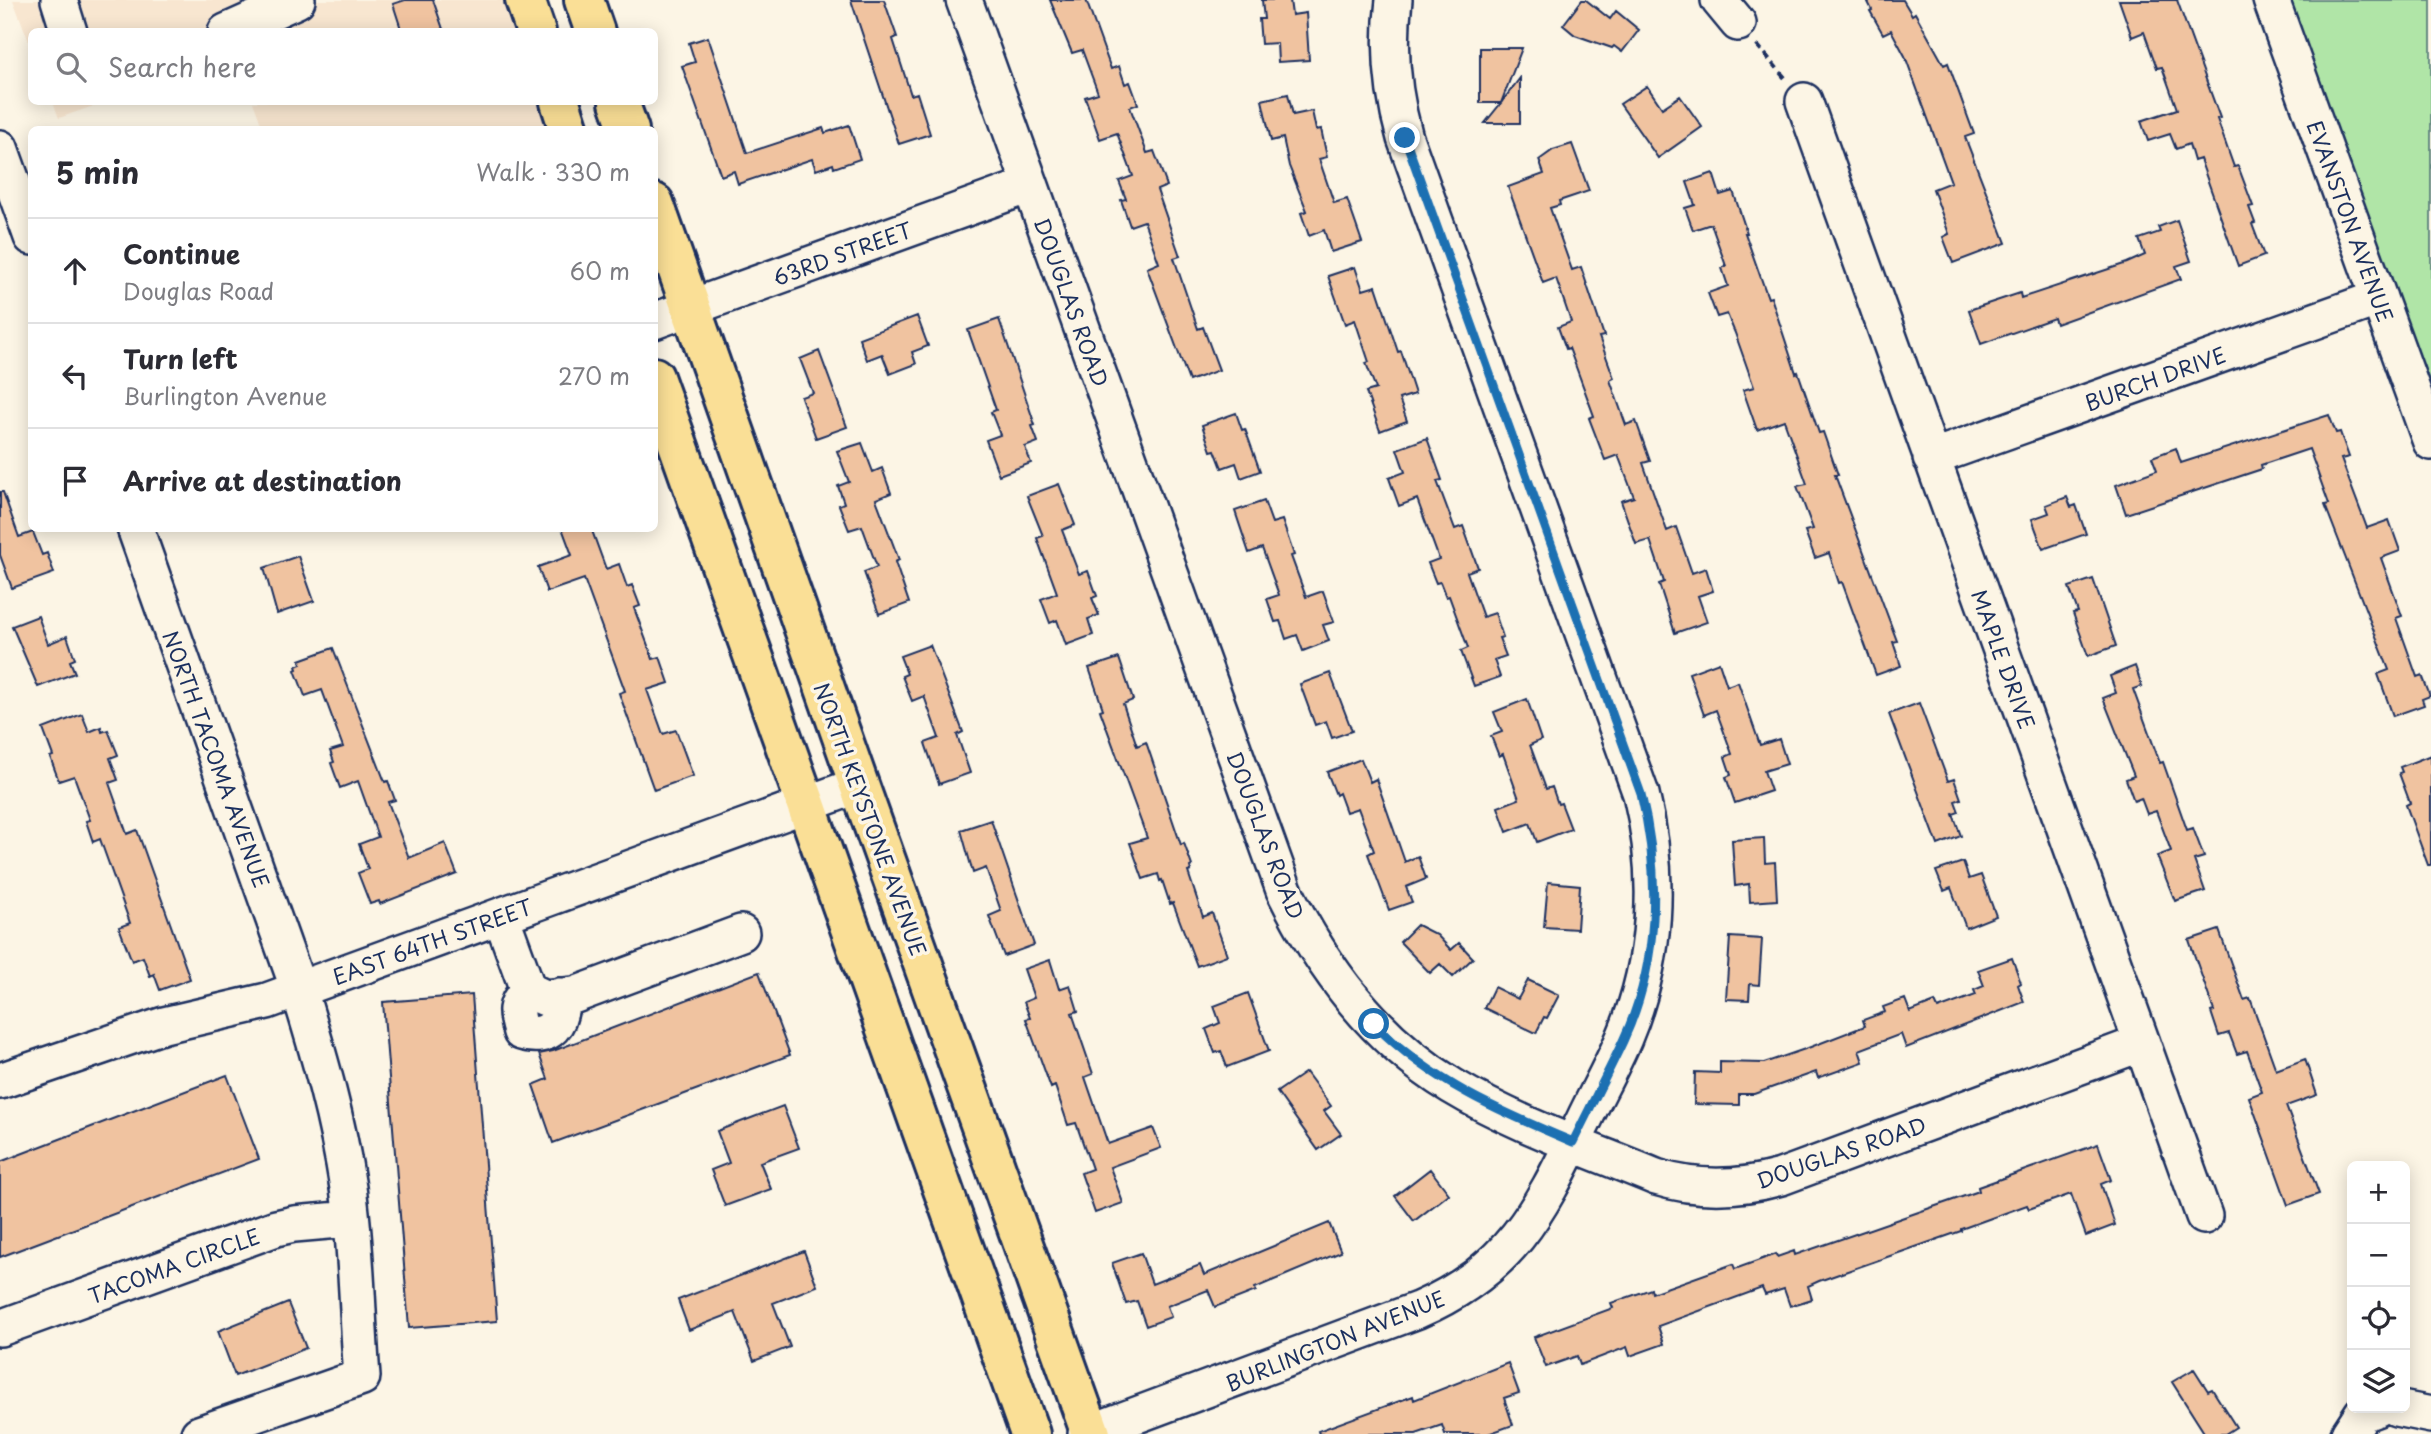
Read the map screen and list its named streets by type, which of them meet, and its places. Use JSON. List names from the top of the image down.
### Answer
{
  "streets": {
    "main road": ["NORTH KEYSTONE AVENUE"],
    "street": [
      "EVANSTON AVENUE",
      "63RD STREET",
      "DOUGLAS ROAD",
      "BURCH DRIVE",
      "MAPLE DRIVE",
      "NORTH TACOMA AVENUE",
      "EAST 64TH STREET",
      "TACOMA CIRCLE",
      "BURLINGTON AVENUE"
    ]
  },
  "crossings": [
    ["EVANSTON AVENUE", "BURCH DRIVE"],
    ["63RD STREET", "DOUGLAS ROAD"],
    ["63RD STREET", "NORTH KEYSTONE AVENUE"],
    ["DOUGLAS ROAD", "MAPLE DRIVE"],
    ["DOUGLAS ROAD", "BURLINGTON AVENUE"],
    ["BURCH DRIVE", "MAPLE DRIVE"],
    ["NORTH TACOMA AVENUE", "EAST 64TH STREET"],
    ["NORTH KEYSTONE AVENUE", "EAST 64TH STREET"],
    ["NORTH KEYSTONE AVENUE", "BURLINGTON AVENUE"]
  ],
  "page": {
    "search": "Search here",
    "heading": ["5 min", "Walk · 330 m"],
    "list": [
      ["Continue", "Douglas Road", "60 m"],
      ["Turn left", "Burlington Avenue", "270 m"],
      "Arrive at destination"
    ],
    "map_buttons": ["+", "−"]
  }
}
